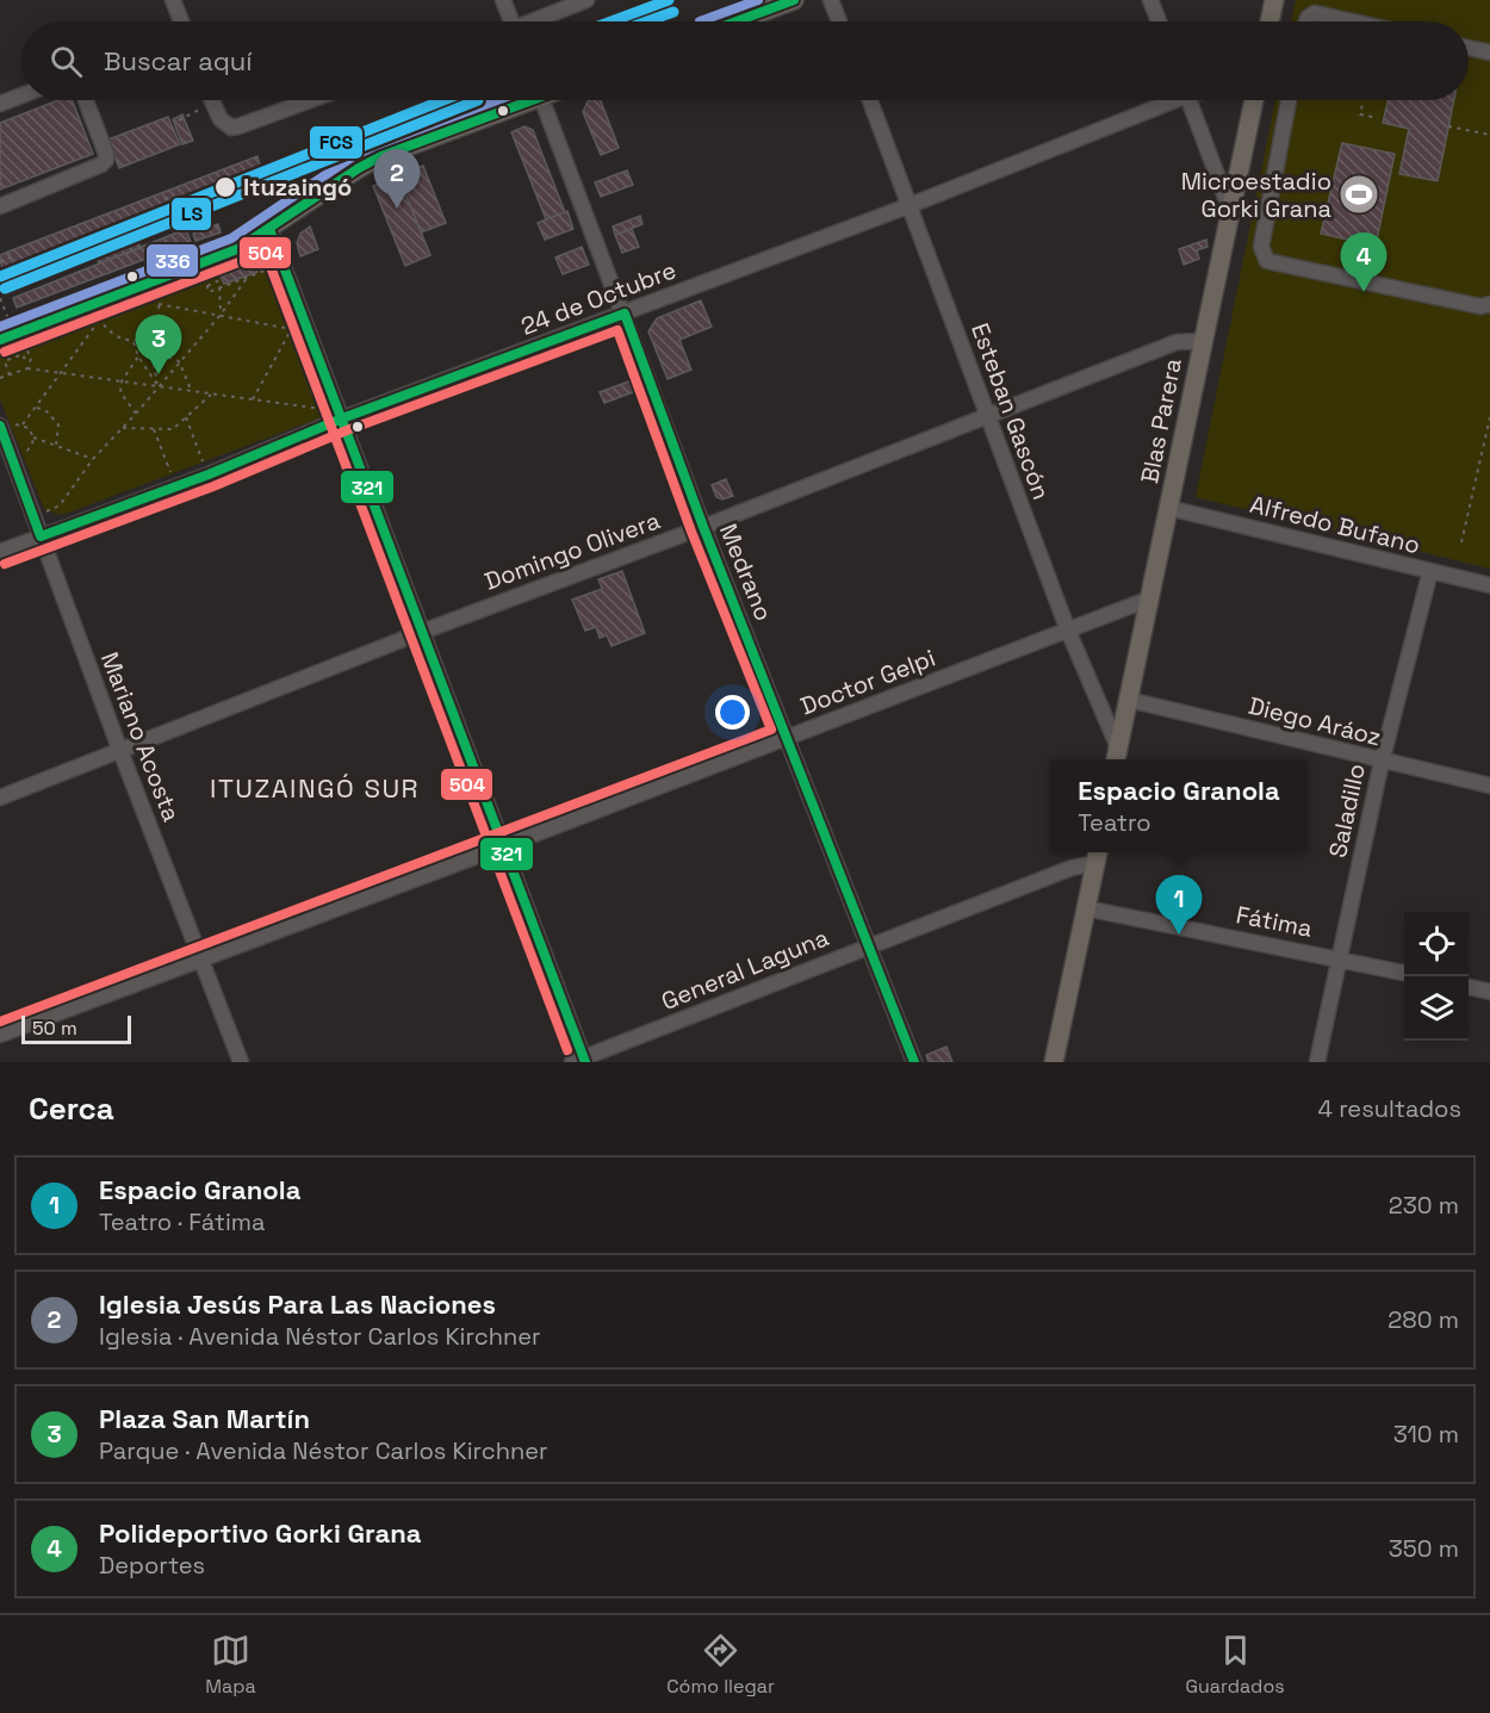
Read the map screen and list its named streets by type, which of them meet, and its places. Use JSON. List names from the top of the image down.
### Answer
{
  "streets": {
    "main road": ["Blas Parera"],
    "street": [
      "24 de Octubre",
      "Esteban Gascón",
      "Alfredo Bufano",
      "Domingo Olivera",
      "Medrano",
      "Doctor Gelpi",
      "Diego Aráoz",
      "Mariano Acosta",
      "Saladillo",
      "Fátima",
      "General Laguna"
    ]
  },
  "crossings": [
    ["24 de Octubre", "Esteban Gascón"],
    ["24 de Octubre", "Medrano"],
    ["24 de Octubre", "Mariano Acosta"],
    ["Esteban Gascón", "Blas Parera"],
    ["Esteban Gascón", "Domingo Olivera"],
    ["Esteban Gascón", "Doctor Gelpi"],
    ["Blas Parera", "Alfredo Bufano"],
    ["Blas Parera", "Domingo Olivera"],
    ["Blas Parera", "Doctor Gelpi"],
    ["Blas Parera", "Diego Aráoz"],
    ["Alfredo Bufano", "Saladillo"],
    ["Domingo Olivera", "Medrano"],
    ["Domingo Olivera", "Mariano Acosta"],
    ["Medrano", "Doctor Gelpi"],
    ["Medrano", "General Laguna"],
    ["Doctor Gelpi", "Mariano Acosta"],
    ["Diego Aráoz", "Saladillo"],
    ["Saladillo", "Fátima"]
  ],
  "districts": ["ITUZAINGÓ SUR"],
  "places": {
    "other": ["Ituzaingó"],
    "sports": ["Microestadio Gorki Grana"]
  },
  "lines": [
    "transit line FCS",
    "transit line 321",
    "transit line 336",
    "transit line LS",
    "transit line 504"
  ],
  "scale_bar": "50 m",
  "page": {
    "search": "Buscar aquí",
    "pins": [
      "2",
      "4",
      "3",
      "1"
    ],
    "popup": ["Espacio Granola", "Teatro"],
    "scale": "50 m",
    "heading": ["Cerca", "4 resultados"],
    "list": [
      {
        "mark": "1",
        "name": "Espacio Granola",
        "note": "Teatro · Fátima",
        "value": "230 m"
      },
      {
        "mark": "2",
        "name": "Iglesia Jesús Para Las Naciones",
        "note": "Iglesia · Avenida Néstor Carlos Kirchner",
        "value": "280 m"
      },
      {
        "mark": "3",
        "name": "Plaza San Martín",
        "note": "Parque · Avenida Néstor Carlos Kirchner",
        "value": "310 m"
      },
      {
        "mark": "4",
        "name": "Polideportivo Gorki Grana",
        "note": "Deportes",
        "value": "350 m"
      }
    ],
    "nav": ["Mapa", "Cómo llegar", "Guardados"]
  }
}
